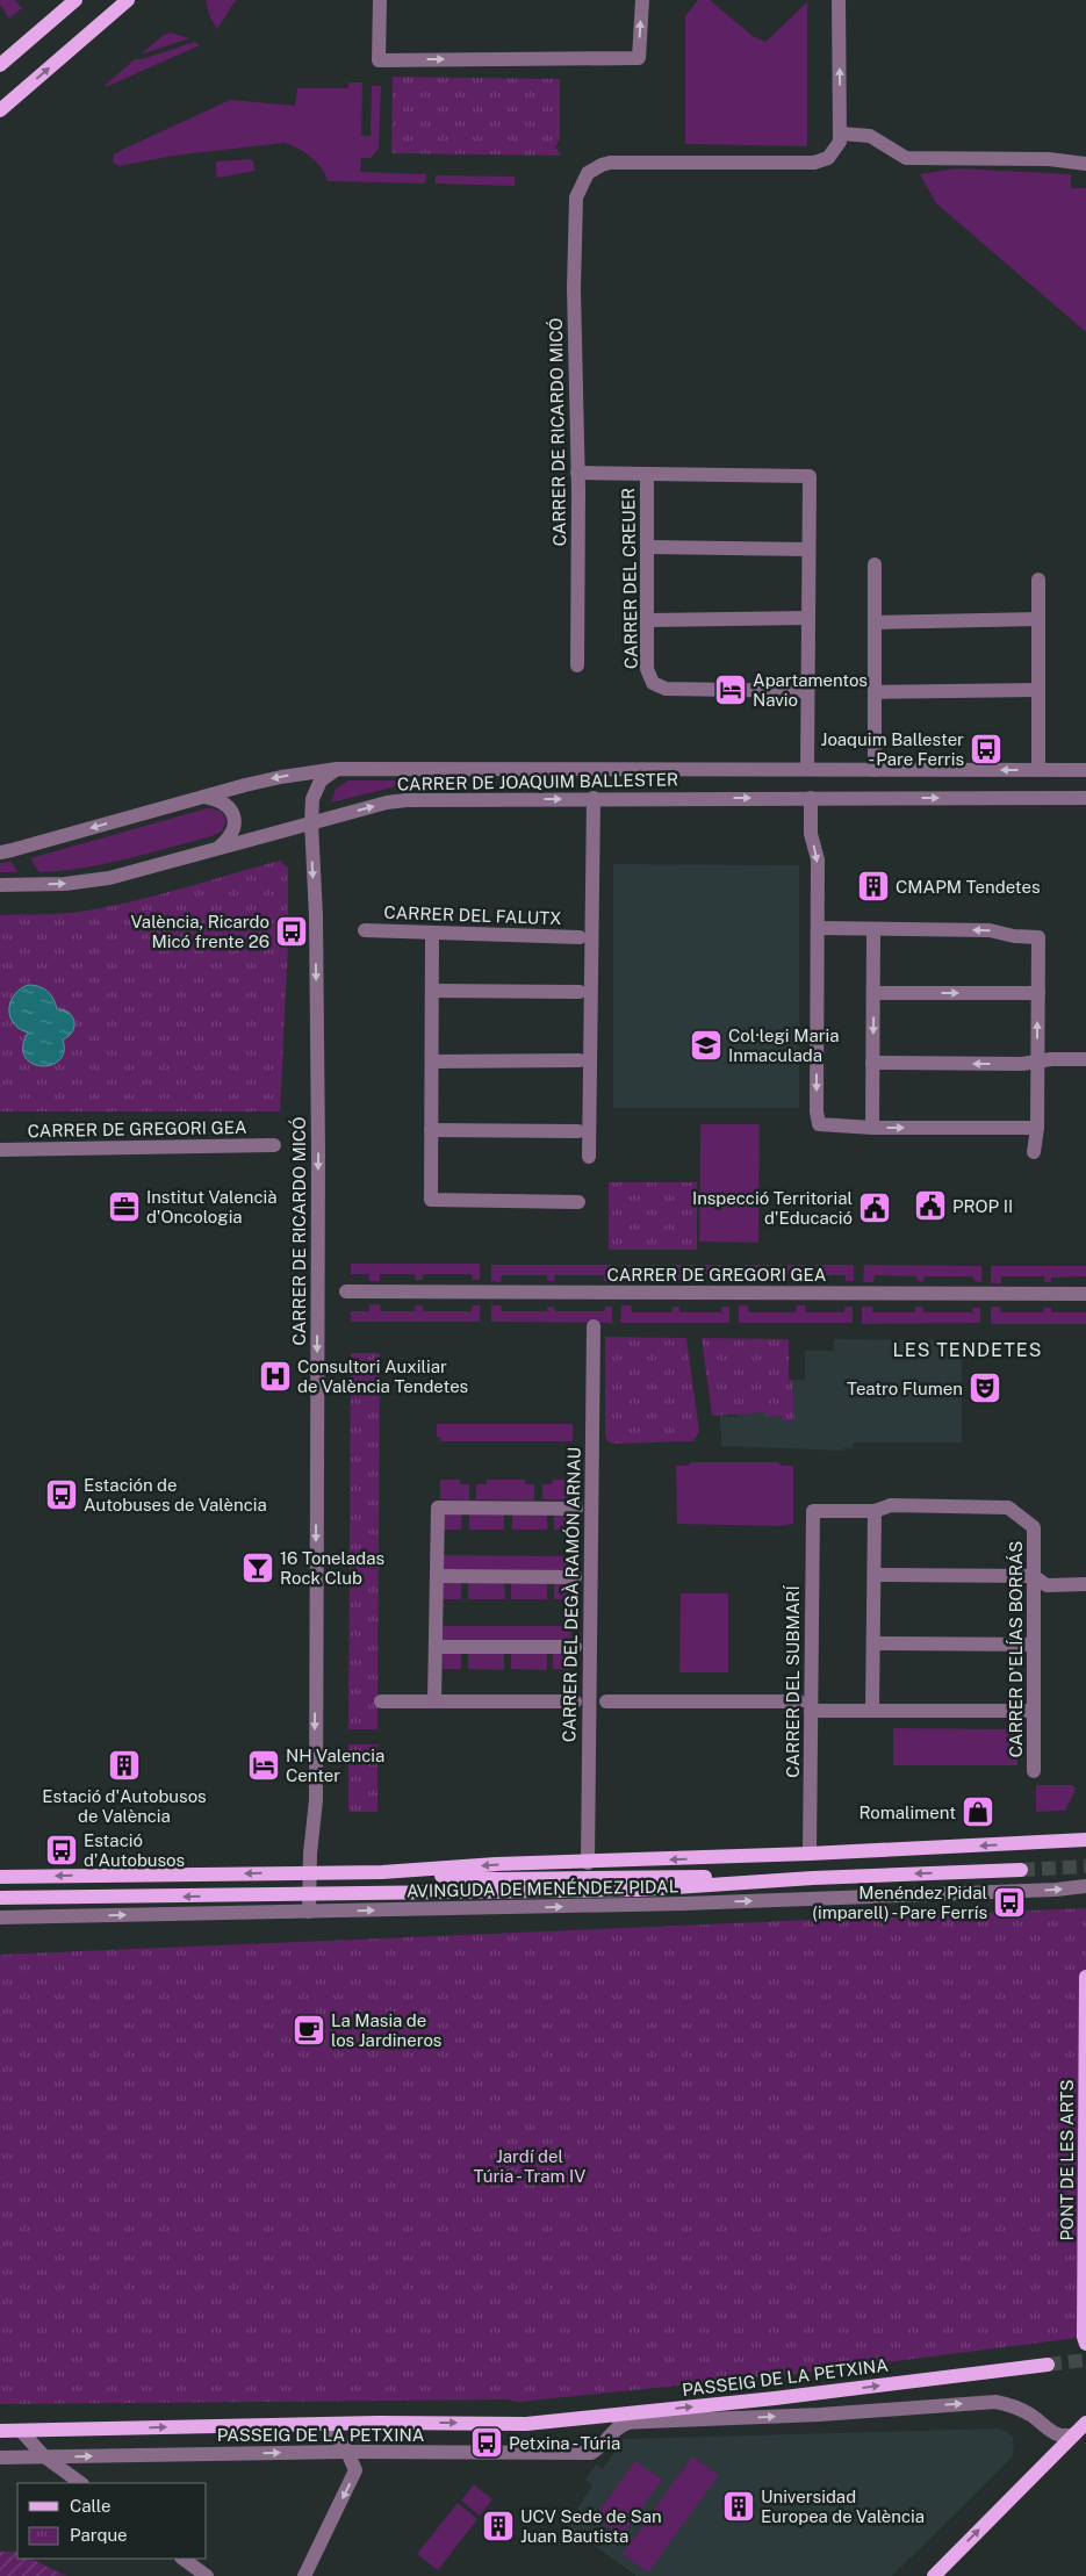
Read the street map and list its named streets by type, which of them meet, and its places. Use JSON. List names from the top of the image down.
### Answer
{
  "streets": {
    "main road": ["AVINGUDA DE MENÉNDEZ PIDAL", "PONT DE LES ARTS", "PASSEIG DE LA PETXINA"],
    "street": [
      "CARRER DE RICARDO MICÓ",
      "CARRER DEL CREUER",
      "CARRER DE JOAQUIM BALLESTER",
      "CARRER DEL FALUTX",
      "CARRER DE GREGORI GEA",
      "CARRER DEL DEGÀ RAMÓN ARNAU",
      "CARRER D'ELÍAS BORRÁS",
      "CARRER DEL SUBMARÍ"
    ]
  },
  "crossings": [
    ["CARRER DE RICARDO MICÓ", "CARRER DE JOAQUIM BALLESTER"],
    ["CARRER DE RICARDO MICÓ", "AVINGUDA DE MENÉNDEZ PIDAL"],
    ["CARRER DEL DEGÀ RAMÓN ARNAU", "AVINGUDA DE MENÉNDEZ PIDAL"],
    ["CARRER D'ELÍAS BORRÁS", "CARRER DEL SUBMARÍ"],
    ["CARRER DEL SUBMARÍ", "AVINGUDA DE MENÉNDEZ PIDAL"]
  ],
  "one_way": ["PASSEIG DE LA PETXINA"],
  "districts": ["LES TENDETES"],
  "parks": ["Jardí del Túria - Tram IV"],
  "places": {
    "hotel": ["Apartamentos Navio", "NH Valencia Center"],
    "bus stop": [
      "Joaquim Ballester - Pare Ferris",
      "València, Ricardo Micó frente 26",
      "Estación de Autobuses de València",
      "Estació d'Autobusos",
      "Menéndez Pidal (imparell) - Pare Ferrís",
      "Petxina - Túria"
    ],
    "building": [
      "CMAPM Tendetes",
      "Estació d'Autobusos de València",
      "Universidad Europea de València",
      "UCV Sede de San Juan Bautista"
    ],
    "school or university": ["Col·legi Maria Inmaculada"],
    "public building": ["PROP II", "Inspecció Territorial d'Educació"],
    "office": ["Institut Valencià d'Oncologia"],
    "hospital": ["Consultori Auxiliar de València Tendetes"],
    "theatre": ["Teatro Flumen"],
    "bar": ["16 Toneladas Rock Club"],
    "shop": ["Romaliment"],
    "cafe": ["La Masia de los Jardineros"]
  },
  "legend": ["Calle", "Parque"]
}
